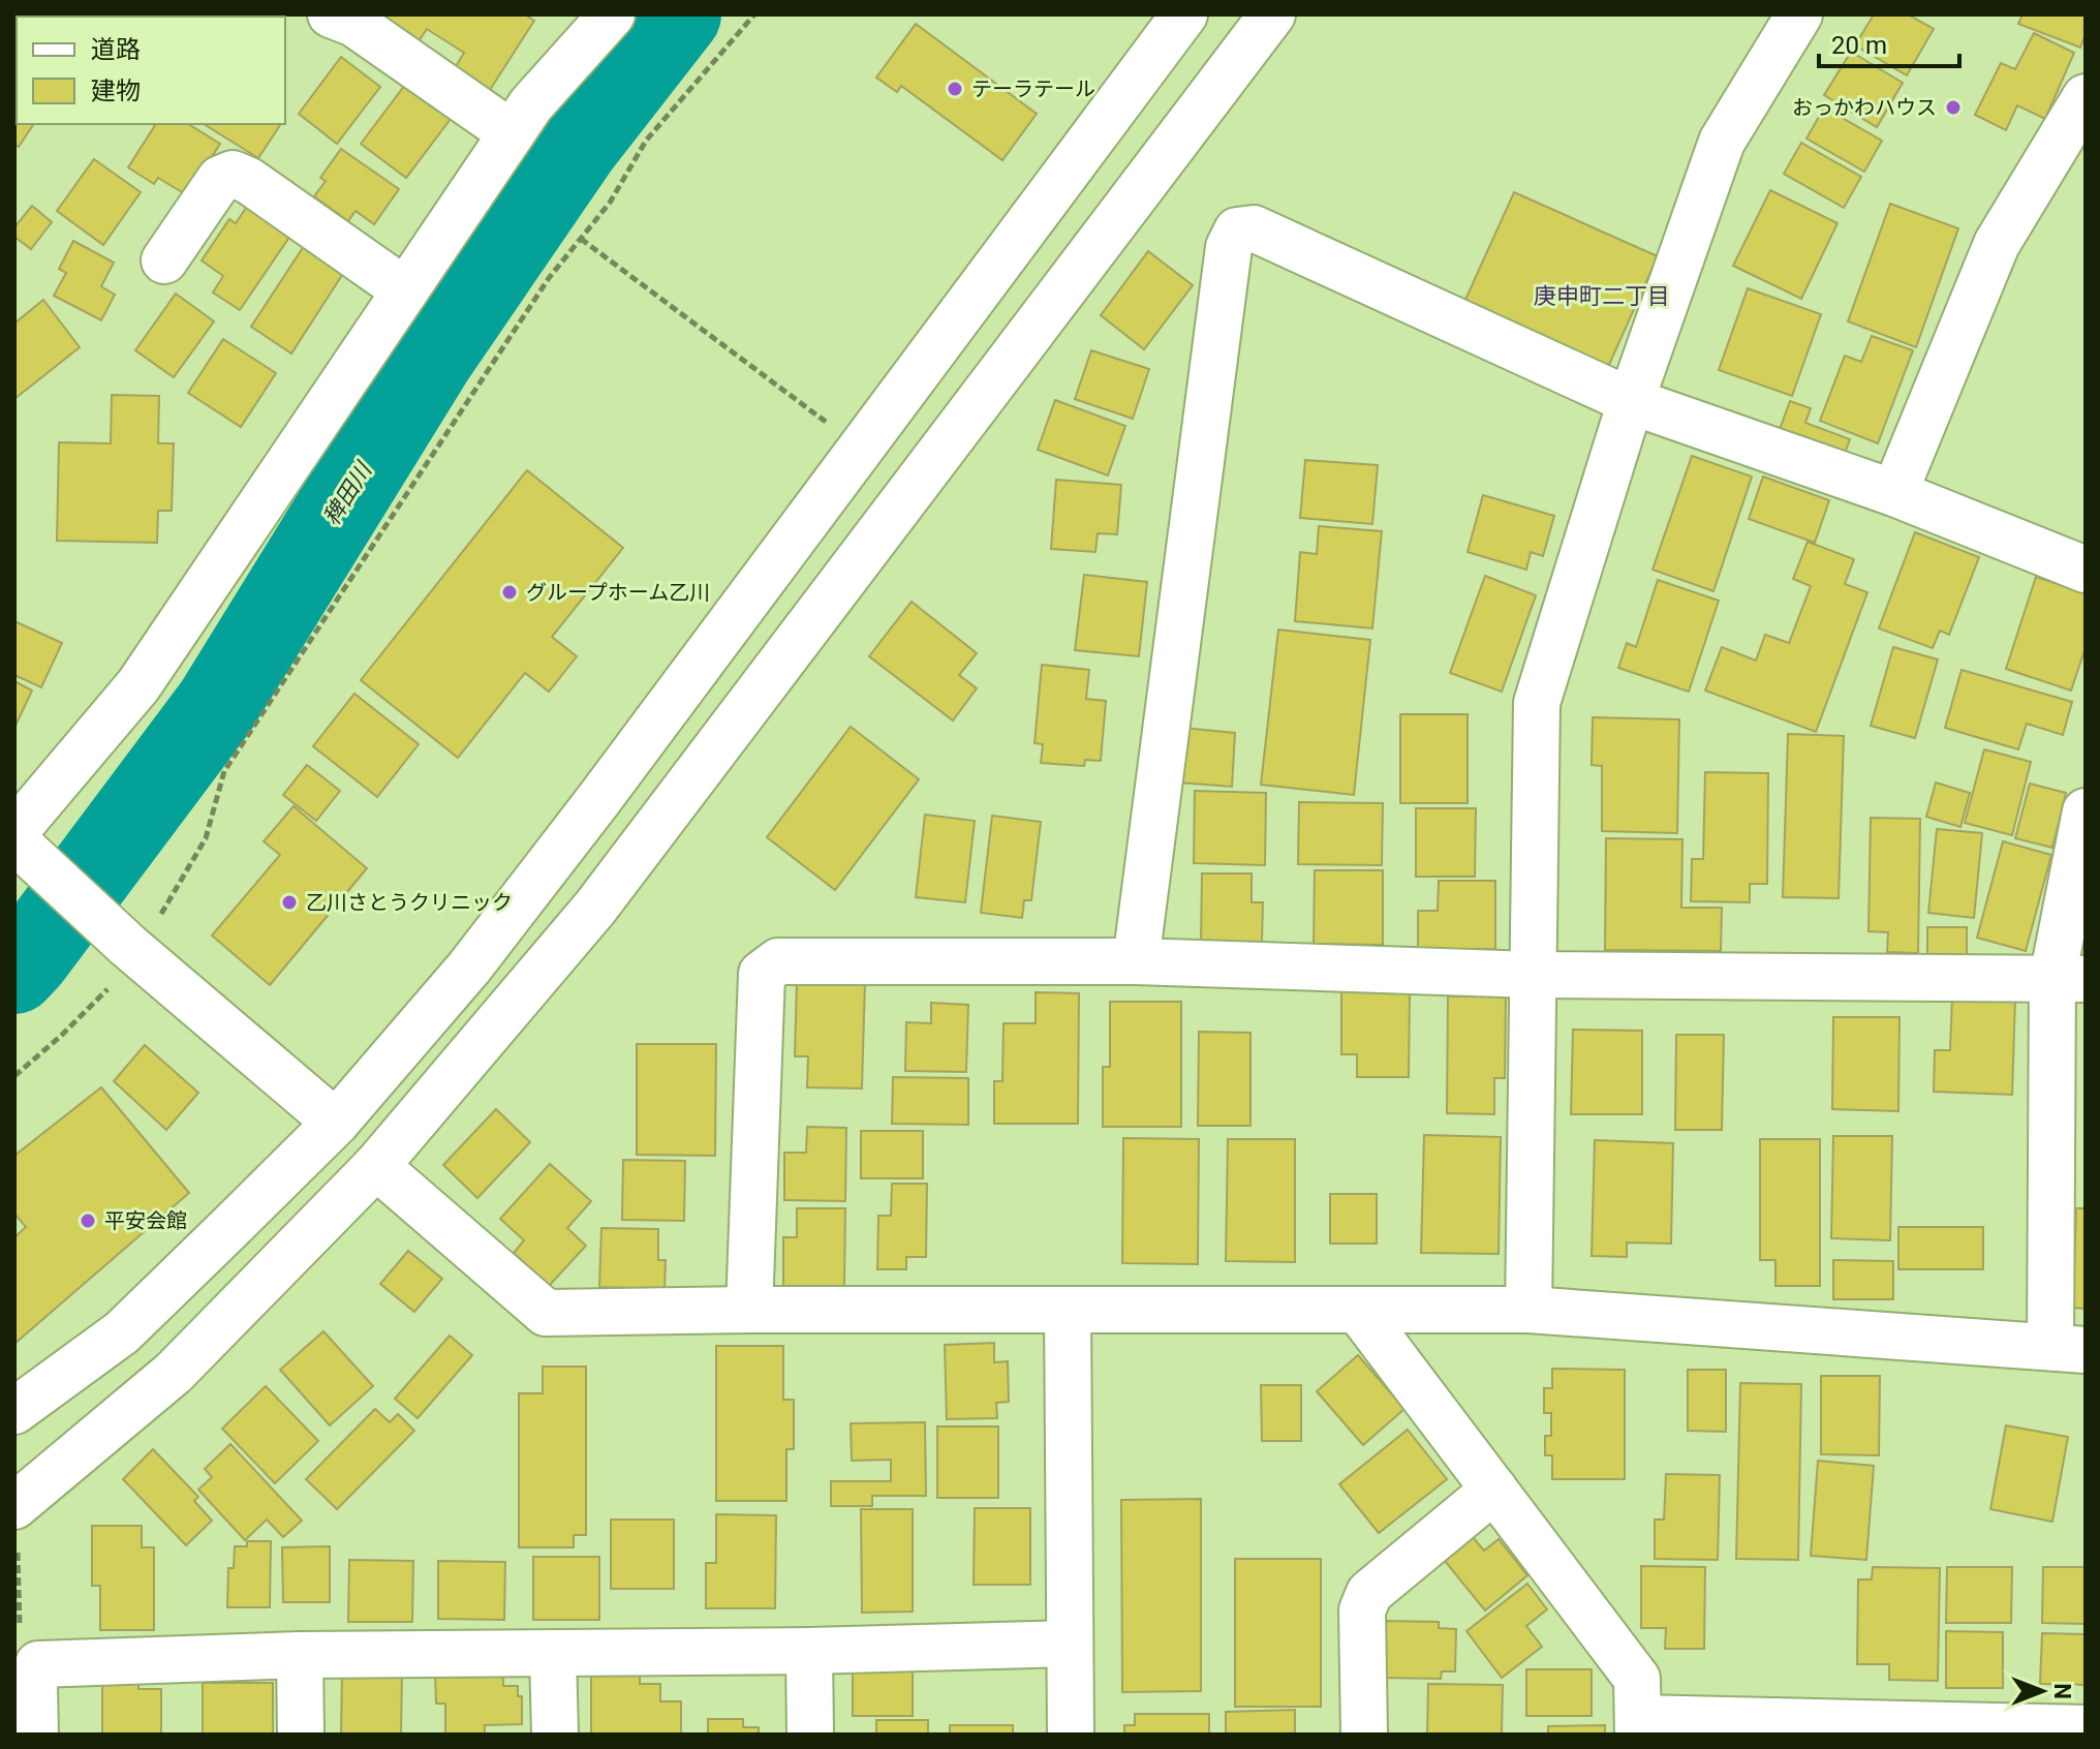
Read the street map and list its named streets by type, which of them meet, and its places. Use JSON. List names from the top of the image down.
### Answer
{
  "districts": ["庚申町二丁目"],
  "water": ["稗田川"],
  "places": [
    "テーラテール",
    "おっかわハウス",
    "グループホーム乙川",
    "乙川さとうクリニック",
    "平安会館"
  ],
  "legend": ["道路", "建物"],
  "scale_bar": "20 m",
  "north": "right"
}
